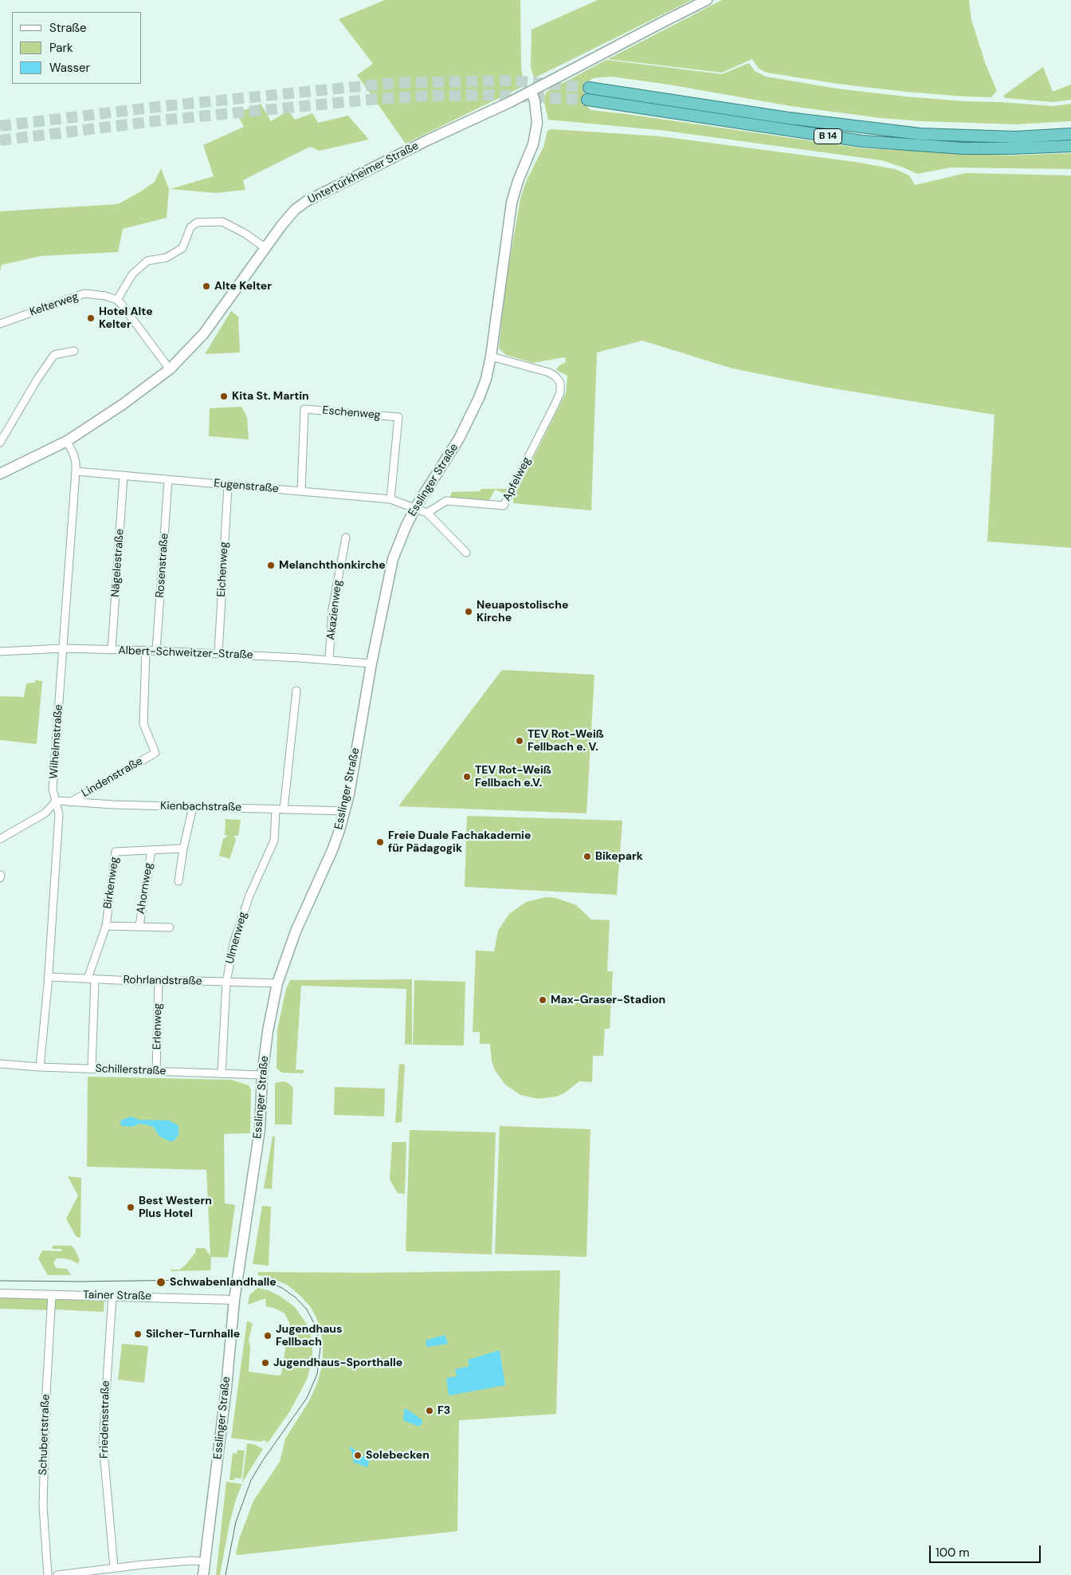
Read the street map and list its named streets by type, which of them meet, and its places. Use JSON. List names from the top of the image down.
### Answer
{
  "streets": {
    "highway": ["B 14"],
    "main road": ["Untertürkheimer Straße", "Esslinger Straße"],
    "street": [
      "Kelterweg",
      "Eschenweg",
      "Apfelweg",
      "Eugenstraße",
      "Nägelestraße",
      "Rosenstraße",
      "Eichenweg",
      "Akazienweg",
      "Albert-Schweitzer-Straße",
      "Wilhelmstraße",
      "Lindenstraße",
      "Kienbachstraße",
      "Birkenweg",
      "Ahornweg",
      "Ulmenweg",
      "Rohrlandstraße",
      "Erlenweg",
      "Schillerstraße",
      "Tainer Straße",
      "Friedensstraße",
      "Schubertstraße"
    ]
  },
  "crossings": [
    ["Untertürkheimer Straße", "Esslinger Straße"],
    ["Untertürkheimer Straße", "Wilhelmstraße"],
    ["Eschenweg", "Eugenstraße"],
    ["Apfelweg", "Esslinger Straße"],
    ["Esslinger Straße", "Eugenstraße"],
    ["Esslinger Straße", "Albert-Schweitzer-Straße"],
    ["Esslinger Straße", "Kienbachstraße"],
    ["Esslinger Straße", "Rohrlandstraße"],
    ["Esslinger Straße", "Schillerstraße"],
    ["Esslinger Straße", "Tainer Straße"],
    ["Eugenstraße", "Nägelestraße"],
    ["Eugenstraße", "Rosenstraße"],
    ["Eugenstraße", "Eichenweg"],
    ["Eugenstraße", "Wilhelmstraße"],
    ["Nägelestraße", "Albert-Schweitzer-Straße"],
    ["Rosenstraße", "Albert-Schweitzer-Straße"],
    ["Eichenweg", "Albert-Schweitzer-Straße"],
    ["Akazienweg", "Albert-Schweitzer-Straße"],
    ["Albert-Schweitzer-Straße", "Wilhelmstraße"],
    ["Albert-Schweitzer-Straße", "Lindenstraße"],
    ["Wilhelmstraße", "Kienbachstraße"],
    ["Wilhelmstraße", "Rohrlandstraße"],
    ["Wilhelmstraße", "Schillerstraße"],
    ["Lindenstraße", "Kienbachstraße"],
    ["Kienbachstraße", "Ulmenweg"],
    ["Birkenweg", "Ahornweg"],
    ["Birkenweg", "Rohrlandstraße"],
    ["Birkenweg", "Schillerstraße"],
    ["Ulmenweg", "Rohrlandstraße"],
    ["Ulmenweg", "Schillerstraße"],
    ["Rohrlandstraße", "Erlenweg"],
    ["Erlenweg", "Schillerstraße"],
    ["Tainer Straße", "Friedensstraße"],
    ["Tainer Straße", "Schubertstraße"]
  ],
  "places": [
    "Alte Kelter",
    "Hotel Alte Kelter",
    "Kita St. Martin",
    "Melanchthonkirche",
    "Neuapostolische Kirche",
    "TEV Rot-Weiß Fellbach e. V.",
    "TEV Rot-Weiß Fellbach e.V.",
    "Freie Duale Fachakademie für Pädagogik",
    "Bikepark",
    "Max-Graser-Stadion",
    "Best Western Plus Hotel",
    "Schwabenlandhalle",
    "Silcher-Turnhalle",
    "Jugendhaus Fellbach",
    "Jugendhaus-Sporthalle",
    "F3",
    "Solebecken"
  ],
  "legend": ["Straße", "Park", "Wasser"],
  "scale_bar": "100 m"
}
